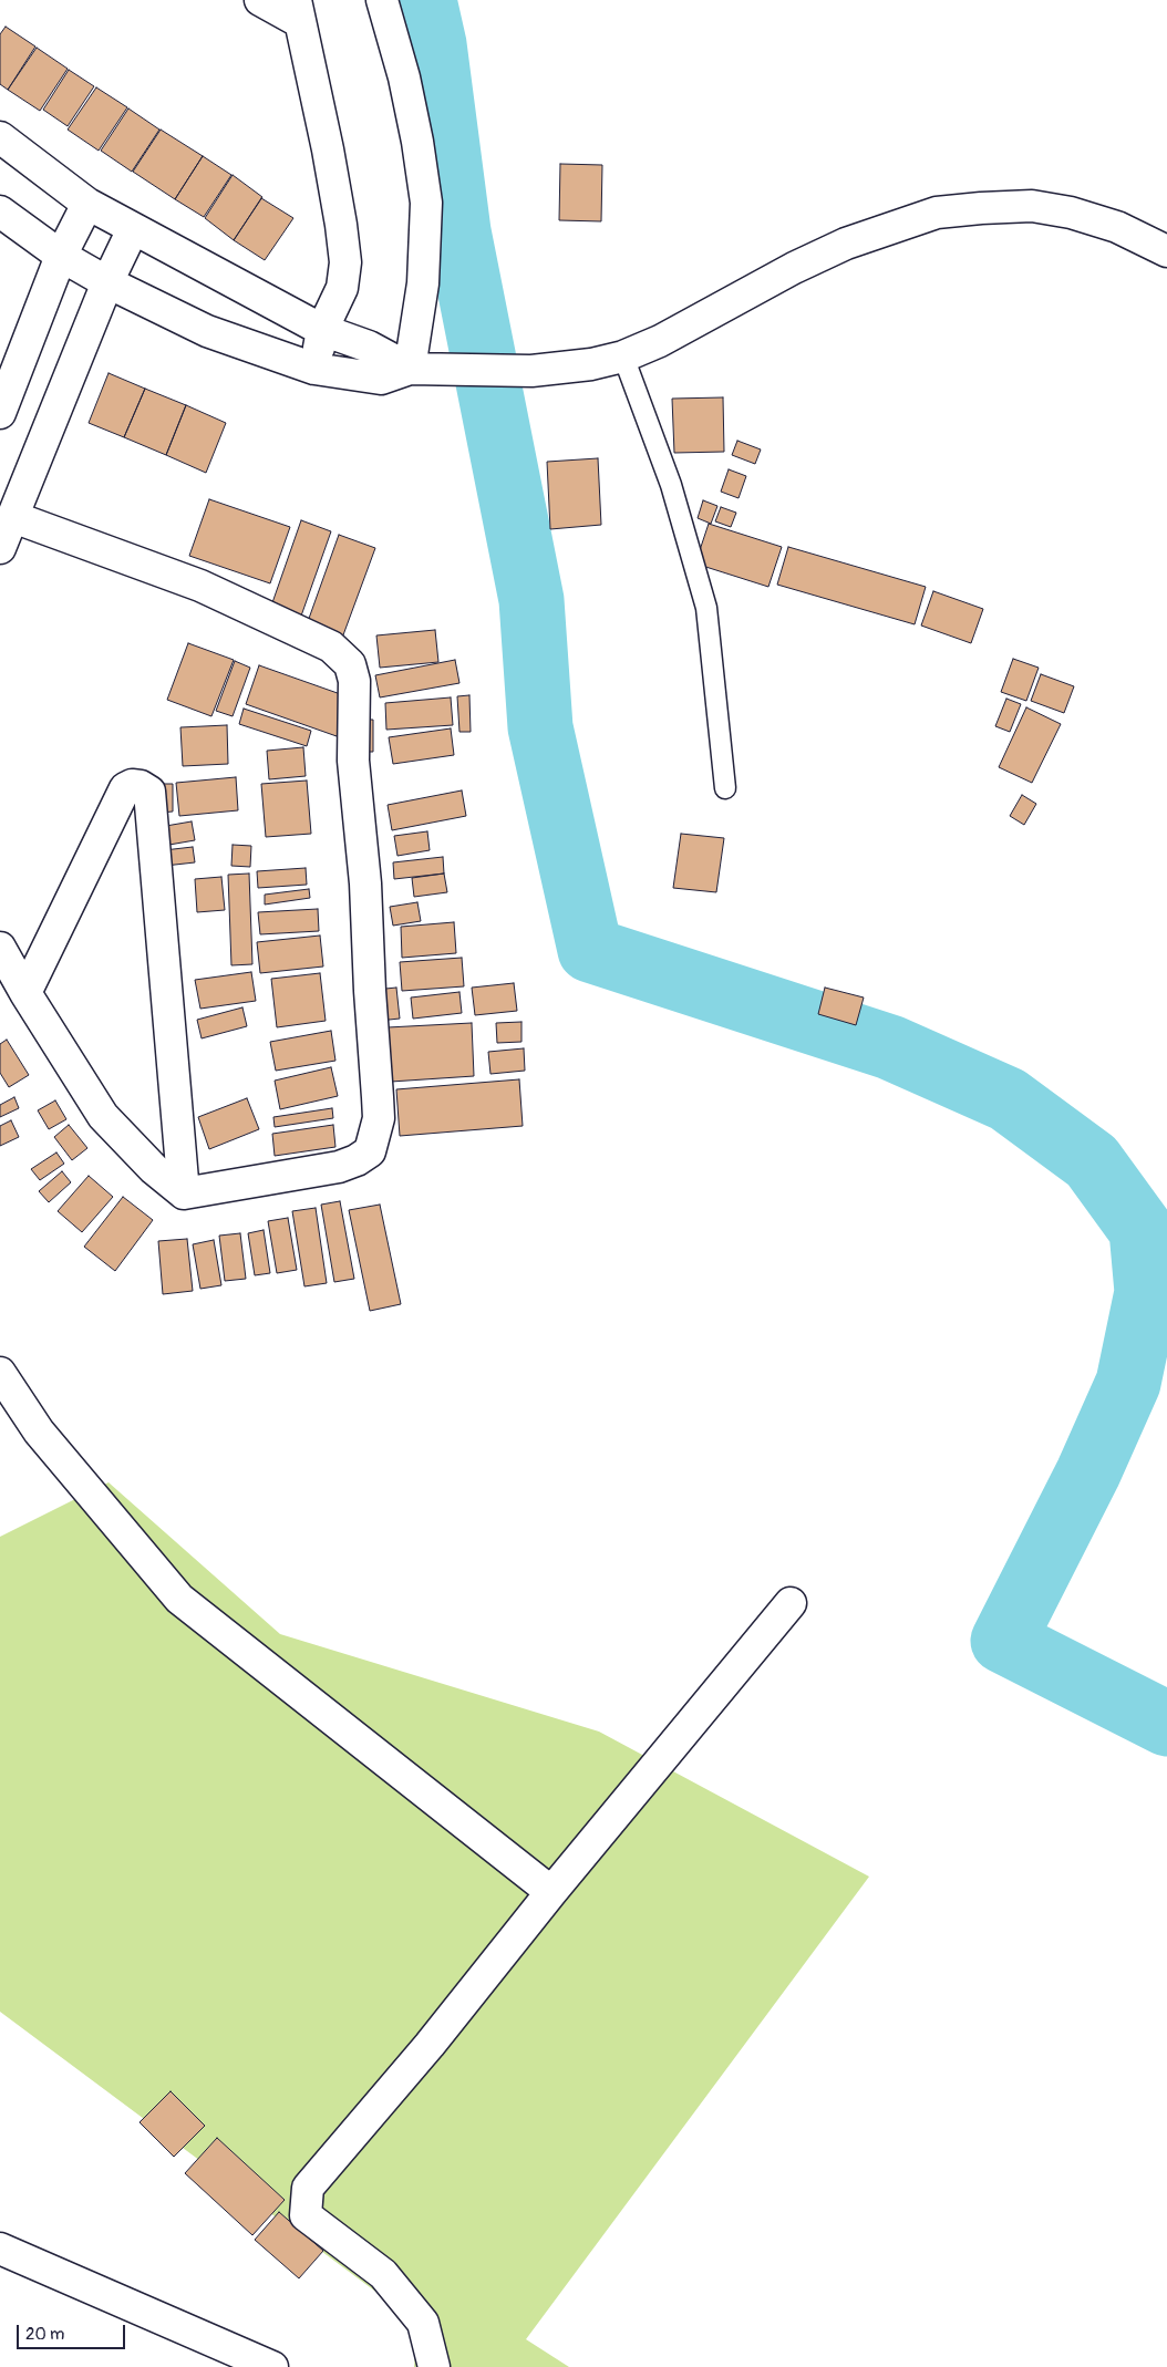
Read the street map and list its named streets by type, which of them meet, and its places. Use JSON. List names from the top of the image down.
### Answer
{
  "scale_bar": "20 m"
}
